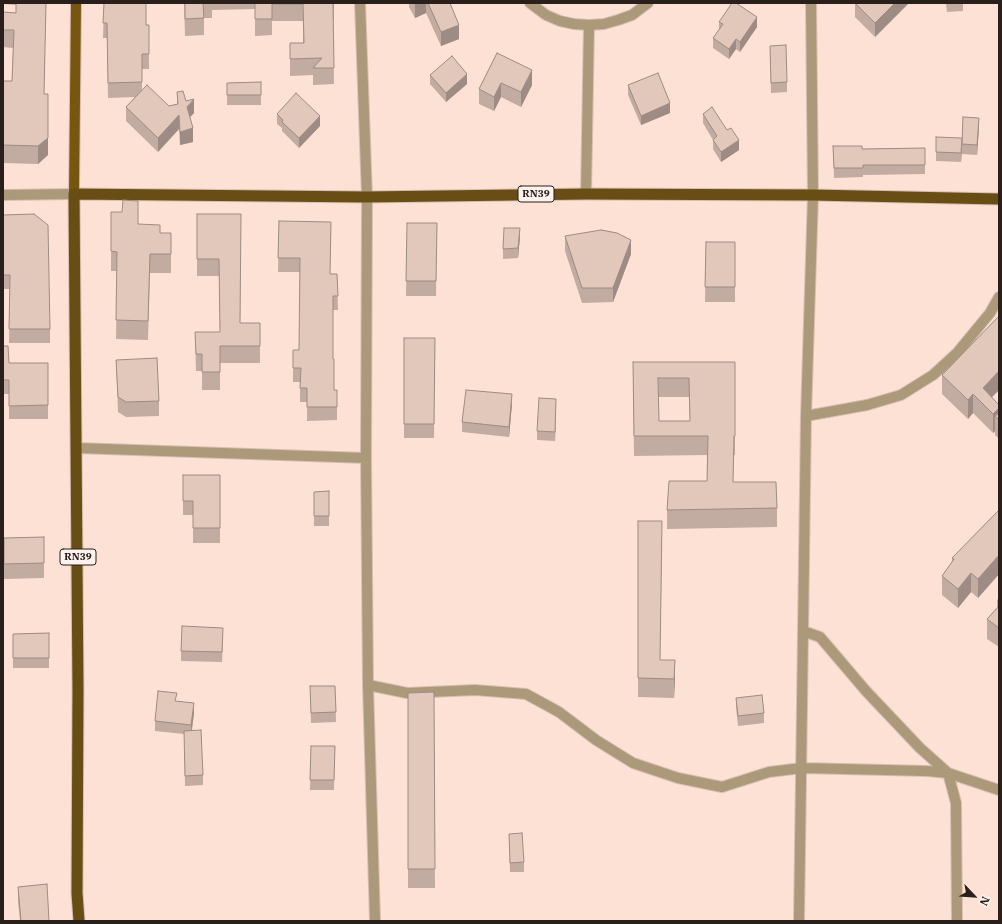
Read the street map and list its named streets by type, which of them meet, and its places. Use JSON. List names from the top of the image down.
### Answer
{
  "streets": {
    "highway": ["RN39"]
  },
  "north": "bottom right"
}
